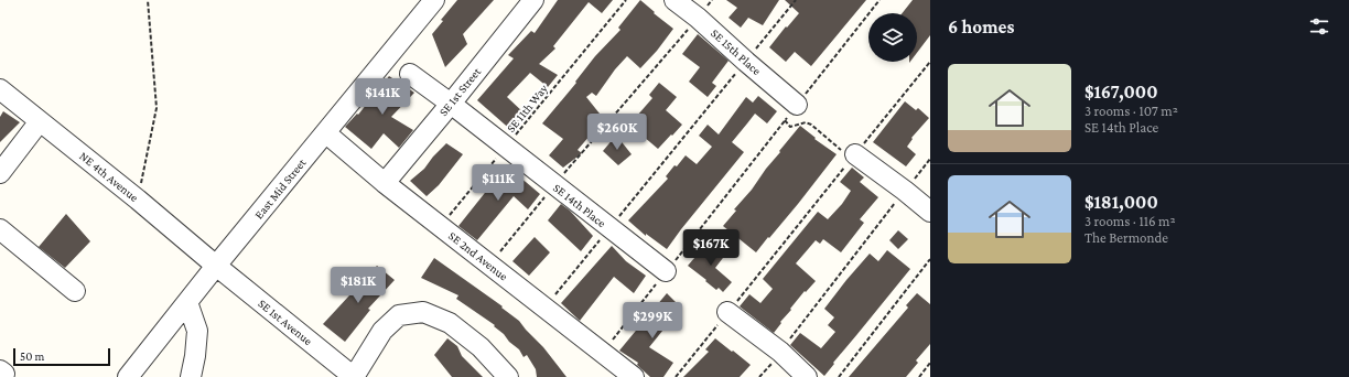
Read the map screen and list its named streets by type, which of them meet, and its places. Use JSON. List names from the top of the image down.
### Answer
{
  "streets": {
    "street": [
      "SE 15th Place",
      "SE 1st Street",
      "NE 4th Avenue",
      "East Mid Street",
      "SE 14th Place",
      "SE 2nd Avenue",
      "SE 1st Avenue"
    ],
    "path": ["SE 11th Way"]
  },
  "crossings": [
    ["SE 1st Street", "SE 14th Place"],
    ["SE 1st Street", "SE 2nd Avenue"],
    ["SE 11th Way", "SE 14th Place"],
    ["SE 11th Way", "SE 2nd Avenue"],
    ["NE 4th Avenue", "East Mid Street"],
    ["NE 4th Avenue", "SE 1st Avenue"],
    ["East Mid Street", "SE 2nd Avenue"],
    ["East Mid Street", "SE 1st Avenue"]
  ],
  "scale_bar": "50 m",
  "page": {
    "heading": "6 homes",
    "list": [
      {
        "name": "$167,000",
        "note": "3 rooms · 107 m² · SE 14th Place"
      },
      {
        "name": "$181,000",
        "note": "3 rooms · 116 m² · The Bermonde"
      }
    ],
    "price": [
      "$141K",
      "$260K",
      "$111K",
      "$167K",
      "$181K",
      "$299K"
    ],
    "scale": "50 m"
  }
}
